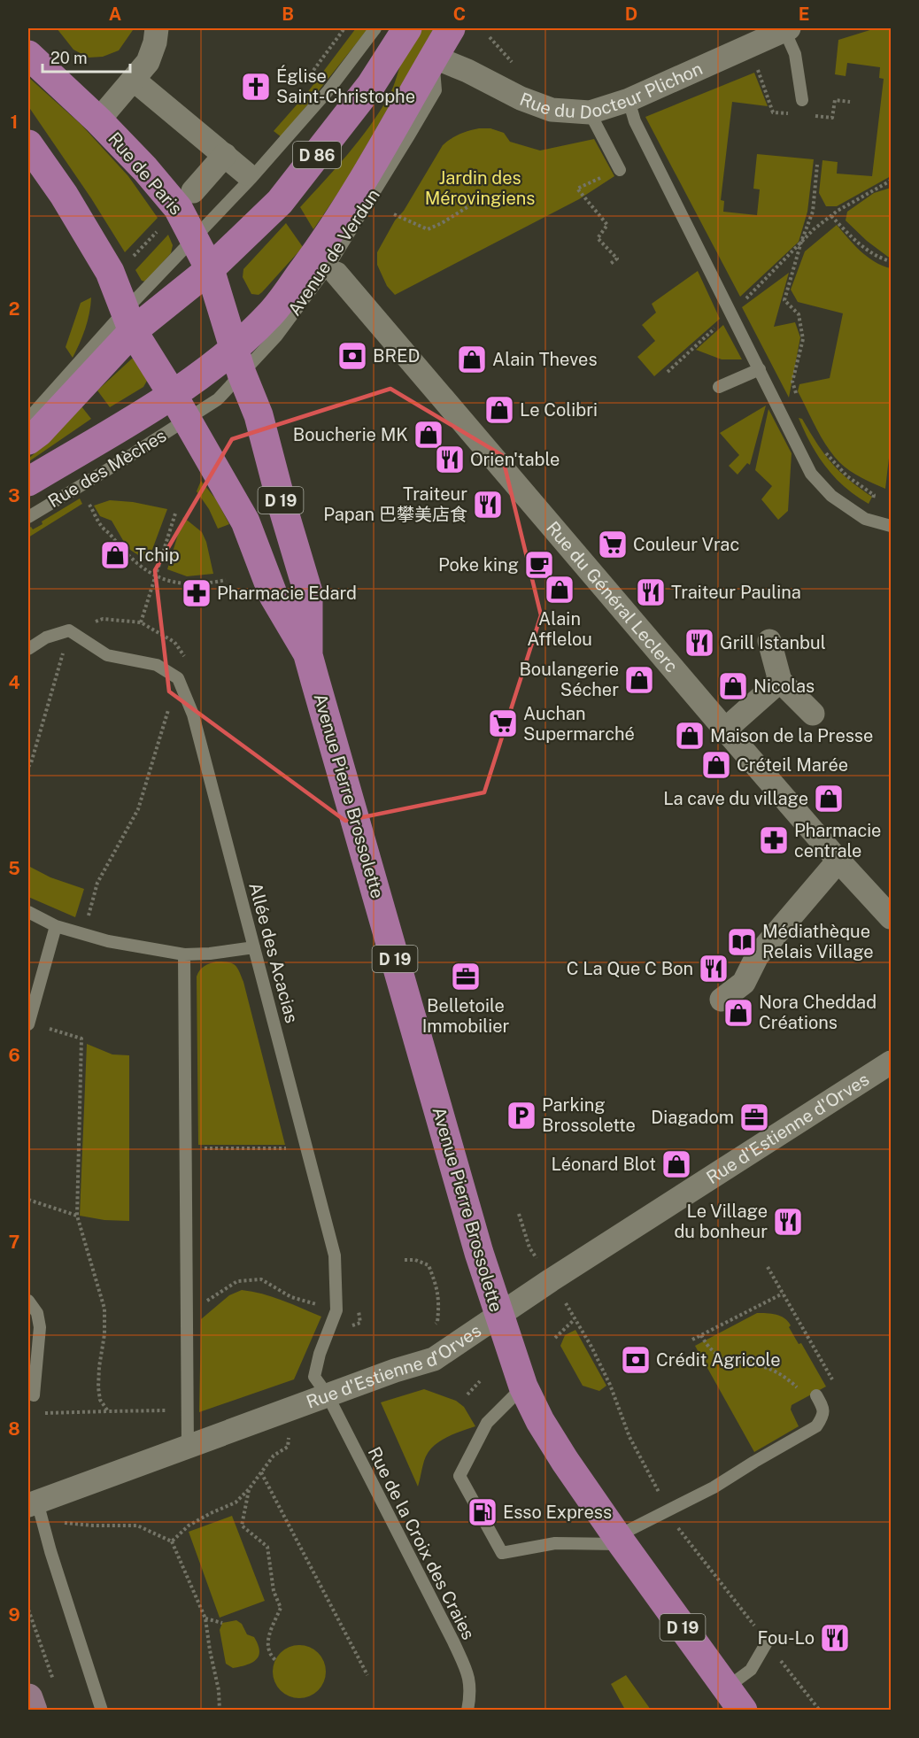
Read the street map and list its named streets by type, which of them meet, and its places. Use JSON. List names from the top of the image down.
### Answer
{
  "streets": {
    "main road": [
      "D 86",
      "Rue de Paris",
      "Avenue de Verdun",
      "Rue des Mèches",
      "D 19",
      "Avenue Pierre Brossolette"
    ],
    "street": ["Rue du Docteur Plichon", "Rue du Général Leclerc", "Rue d'Estienne d'Orves"],
    "lane": ["Allée des Acacias", "Rue de la Croix des Craies"]
  },
  "crossings": [
    ["Rue du Docteur Plichon", "Avenue de Verdun"],
    ["D 86", "Rue de Paris"],
    ["D 86", "D 19"],
    ["Rue de Paris", "Avenue de Verdun"],
    ["Rue de Paris", "Avenue Pierre Brossolette"],
    ["Avenue de Verdun", "Rue des Mèches"],
    ["Avenue de Verdun", "D 19"],
    ["Avenue de Verdun", "Avenue Pierre Brossolette"],
    ["Rue des Mèches", "D 19"],
    ["Rue des Mèches", "Avenue Pierre Brossolette"],
    ["D 19", "Avenue Pierre Brossolette"],
    ["Avenue Pierre Brossolette", "Rue d'Estienne d'Orves"],
    ["Allée des Acacias", "Rue d'Estienne d'Orves"],
    ["Allée des Acacias", "Rue de la Croix des Craies"],
    ["Rue d'Estienne d'Orves", "Rue de la Croix des Craies"]
  ],
  "parks": ["Jardin des Mérovingiens"],
  "places": {
    "church": ["Église Saint-Christophe"],
    "bank": ["BRED", "Crédit Agricole"],
    "shop": [
      "Alain Theves",
      "Le Colibri",
      "Boucherie MK",
      "Tchip",
      "Alain Afflelou",
      "Boulangerie Sécher",
      "Nicolas",
      "Maison de la Presse",
      "Créteil Marée",
      "La cave du village",
      "Nora Cheddad Créations",
      "Léonard Blot"
    ],
    "restaurant": [
      "Orien'table",
      "Traiteur Papan 巴攀美店食",
      "Traiteur Paulina",
      "Grill Istanbul",
      "C La Que C Bon",
      "Le Village du bonheur",
      "Fou-Lo"
    ],
    "supermarket": ["Couleur Vrac", "Auchan Supermarché"],
    "cafe": ["Poke king"],
    "pharmacy": ["Pharmacie Edard", "Pharmacie centrale"],
    "library": ["Médiathèque Relais Village"],
    "office": ["Belletoile Immobilier", "Diagadom"],
    "parking": ["Parking Brossolette"],
    "fuel station": ["Esso Express"]
  },
  "scale_bar": "20 m",
  "grid": {
    "columns": [
      "A",
      "B",
      "C",
      "D",
      "E"
    ],
    "rows": [
      "1",
      "2",
      "3",
      "4",
      "5",
      "6",
      "7",
      "8",
      "9"
    ]
  }
}
